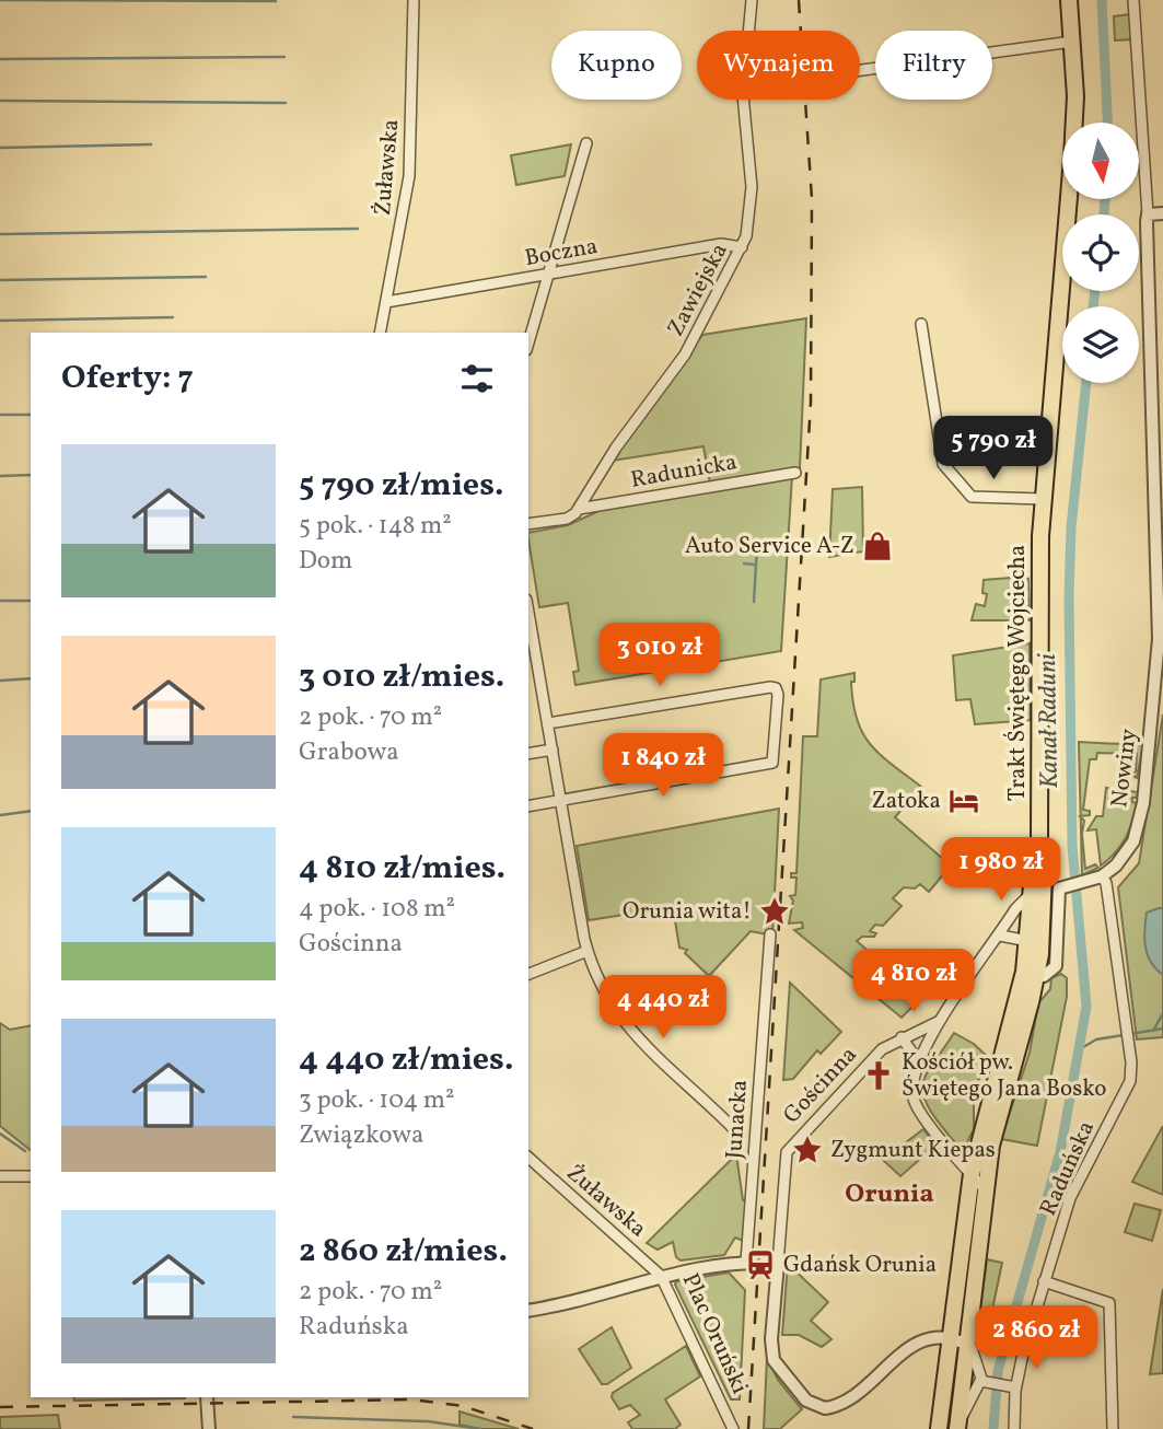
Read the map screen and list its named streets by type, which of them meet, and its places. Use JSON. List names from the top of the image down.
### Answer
{
  "streets": {
    "main road": ["Trakt Świętego Wojciecha"],
    "street": [
      "Żuławska",
      "Boczna",
      "Zawiejska",
      "Radunicka",
      "Nowiny",
      "Gościnna",
      "Junacka",
      "Raduńska",
      "Plac Oruński"
    ]
  },
  "crossings": [
    ["Żuławska", "Boczna"],
    ["Żuławska", "Plac Oruński"],
    ["Boczna", "Zawiejska"],
    ["Zawiejska", "Radunicka"],
    ["Nowiny", "Raduńska"],
    ["Gościnna", "Plac Oruński"],
    ["Junacka", "Plac Oruński"]
  ],
  "districts": ["Orunia"],
  "water": ["Kanał Raduni"],
  "places": {
    "shop": ["Auto Service A-Z"],
    "hotel": ["Zatoka"],
    "place": ["Orunia wita!", "Zygmunt Kiepas"],
    "church": ["Kościół pw. Świętego Jana Bosko"],
    "station": ["Gdańsk Orunia"]
  },
  "north": "bottom",
  "page": {
    "chip": ["Kupno", "Wynajem", "Filtry"],
    "heading": "Oferty: 7",
    "price": [
      "5 790 zł",
      "3 010 zł",
      "1 840 zł",
      "1 980 zł",
      "4 810 zł",
      "4 440 zł",
      "2 860 zł"
    ],
    "list": [
      {
        "name": "5 790 zł/mies.",
        "note": "5 pok. · 148 m² · Dom"
      },
      {
        "name": "3 010 zł/mies.",
        "note": "2 pok. · 70 m² · Grabowa"
      },
      {
        "name": "4 810 zł/mies.",
        "note": "4 pok. · 108 m² · Gościnna"
      },
      {
        "name": "4 440 zł/mies.",
        "note": "3 pok. · 104 m² · Związkowa"
      },
      {
        "name": "2 860 zł/mies.",
        "note": "2 pok. · 70 m² · Raduńska"
      }
    ]
  }
}
